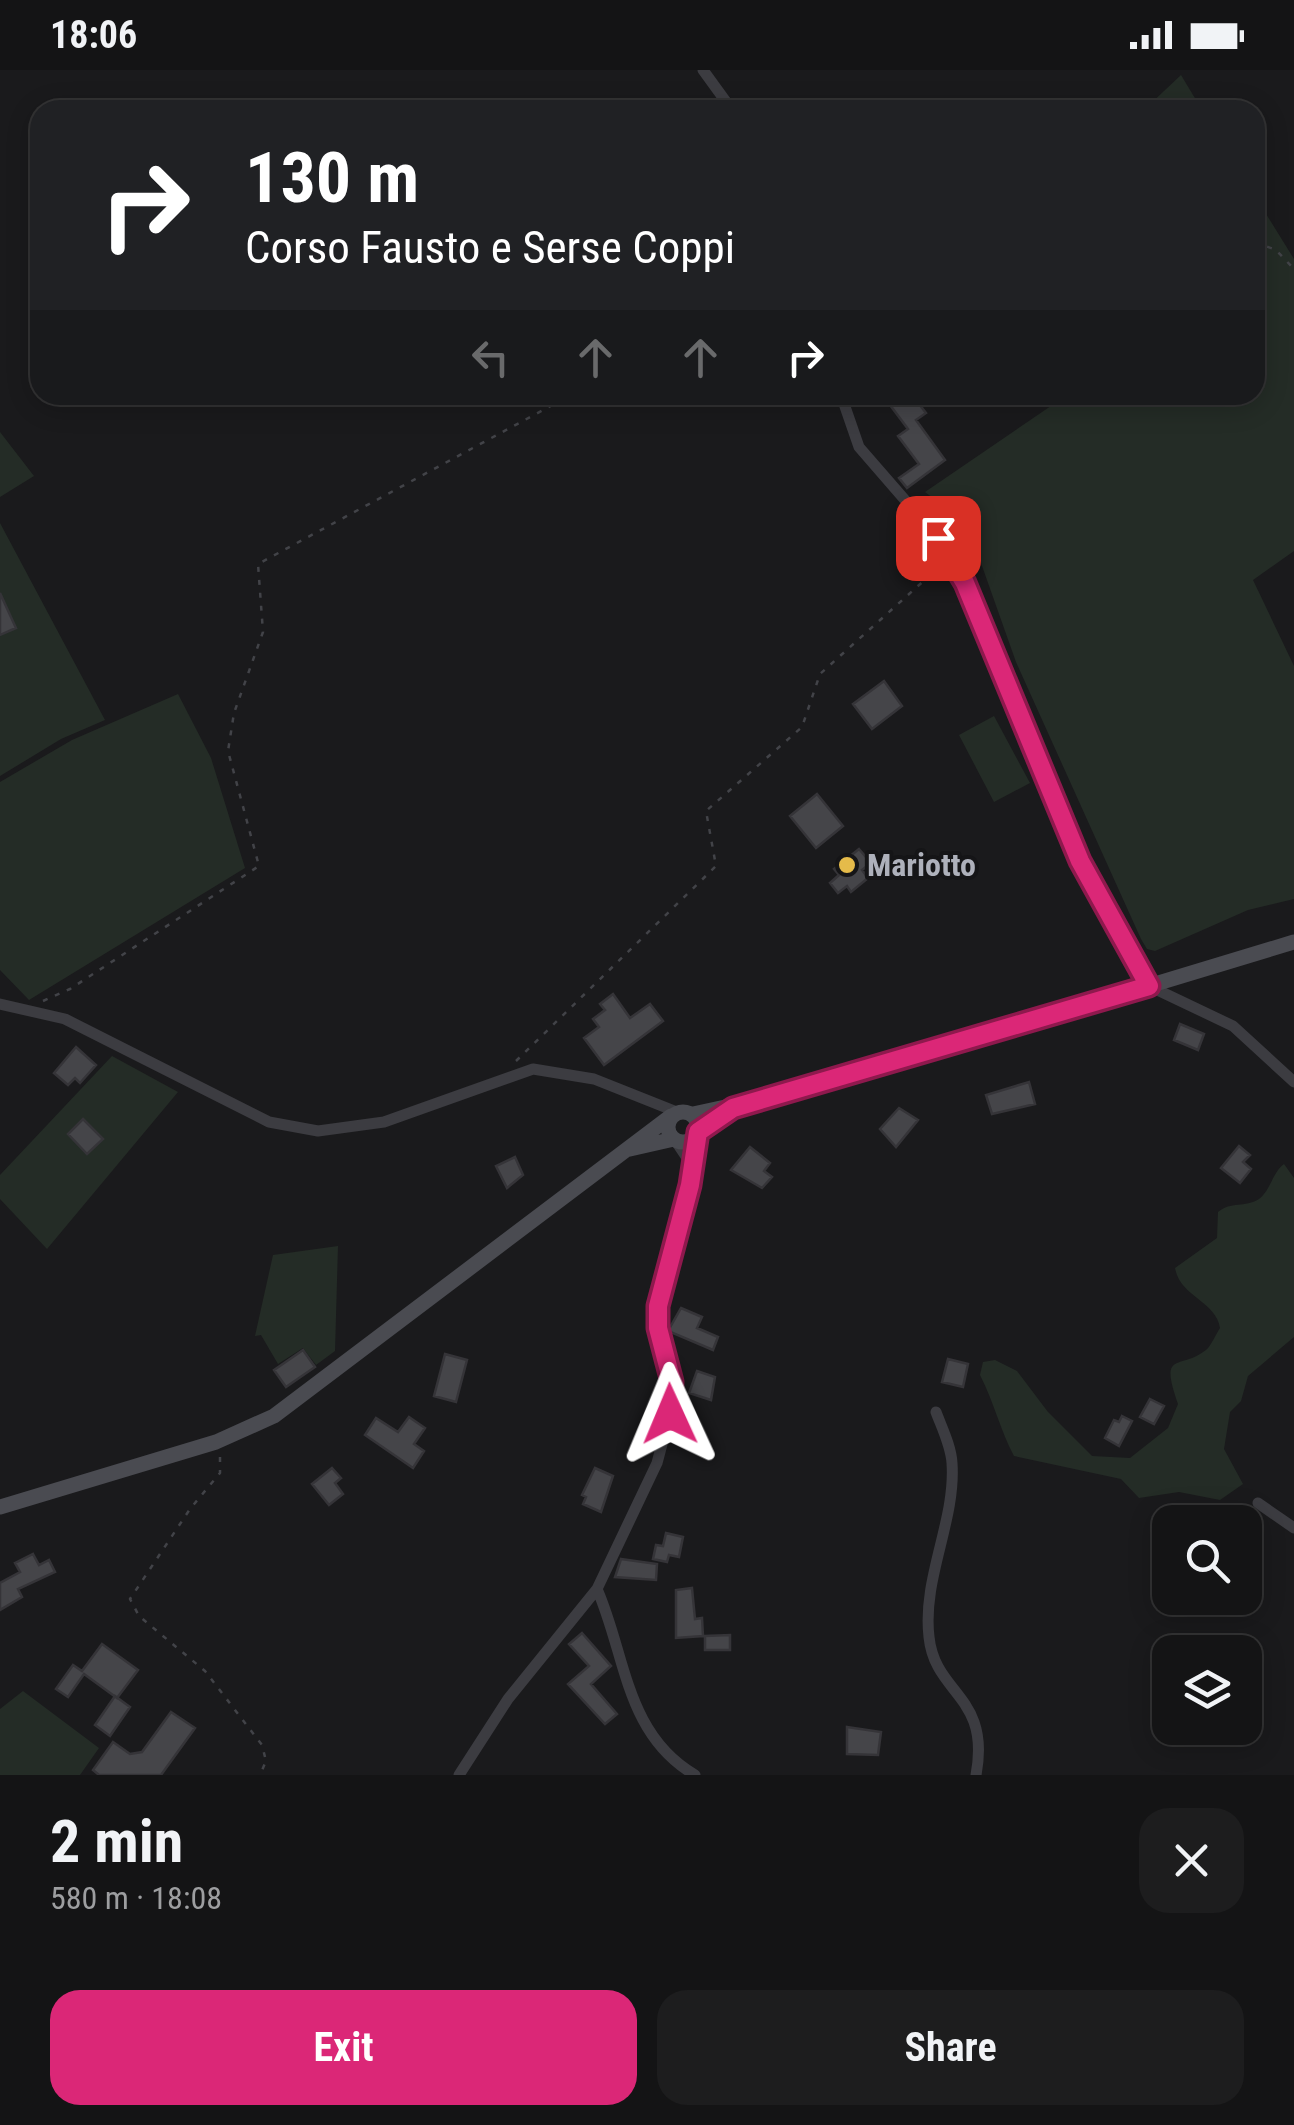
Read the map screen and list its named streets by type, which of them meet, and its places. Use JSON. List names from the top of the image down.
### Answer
{
  "places": ["Mariotto"],
  "page": {
    "status": "18:06",
    "turn": ["130 m", "Corso Fausto e Serse Coppi"],
    "heading": ["2 min", "580 m · 18:08"],
    "buttons": ["Exit", "Share"]
  }
}
